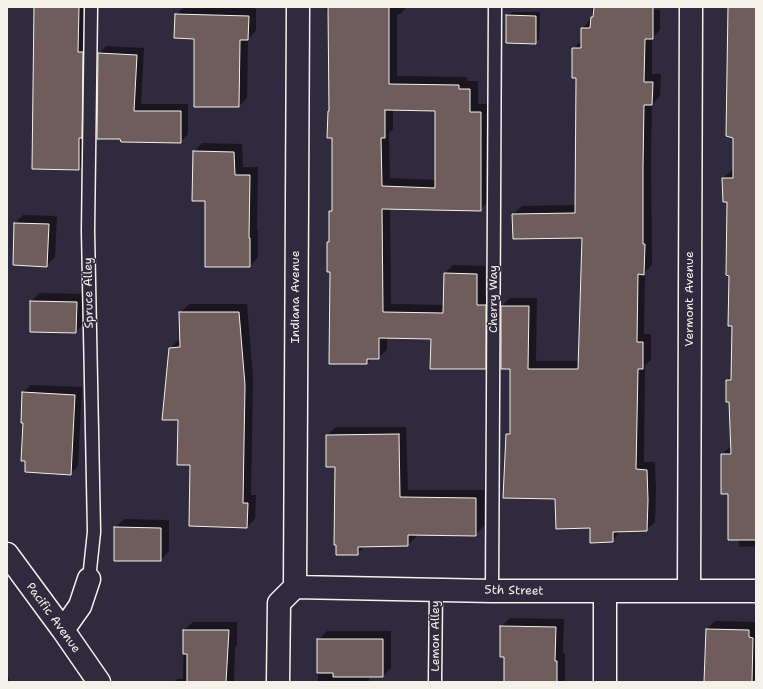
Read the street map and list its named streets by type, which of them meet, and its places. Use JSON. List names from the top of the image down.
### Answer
{
  "streets": {
    "street": [
      "Indiana Avenue",
      "Vermont Avenue",
      "5th Street",
      "Pacific Avenue"
    ],
    "lane": ["Spruce Alley", "Cherry Way", "Lemon Alley"]
  },
  "crossings": [
    ["Indiana Avenue", "5th Street"],
    ["Cherry Way", "5th Street"],
    ["Vermont Avenue", "5th Street"],
    ["5th Street", "Lemon Alley"]
  ]
}
